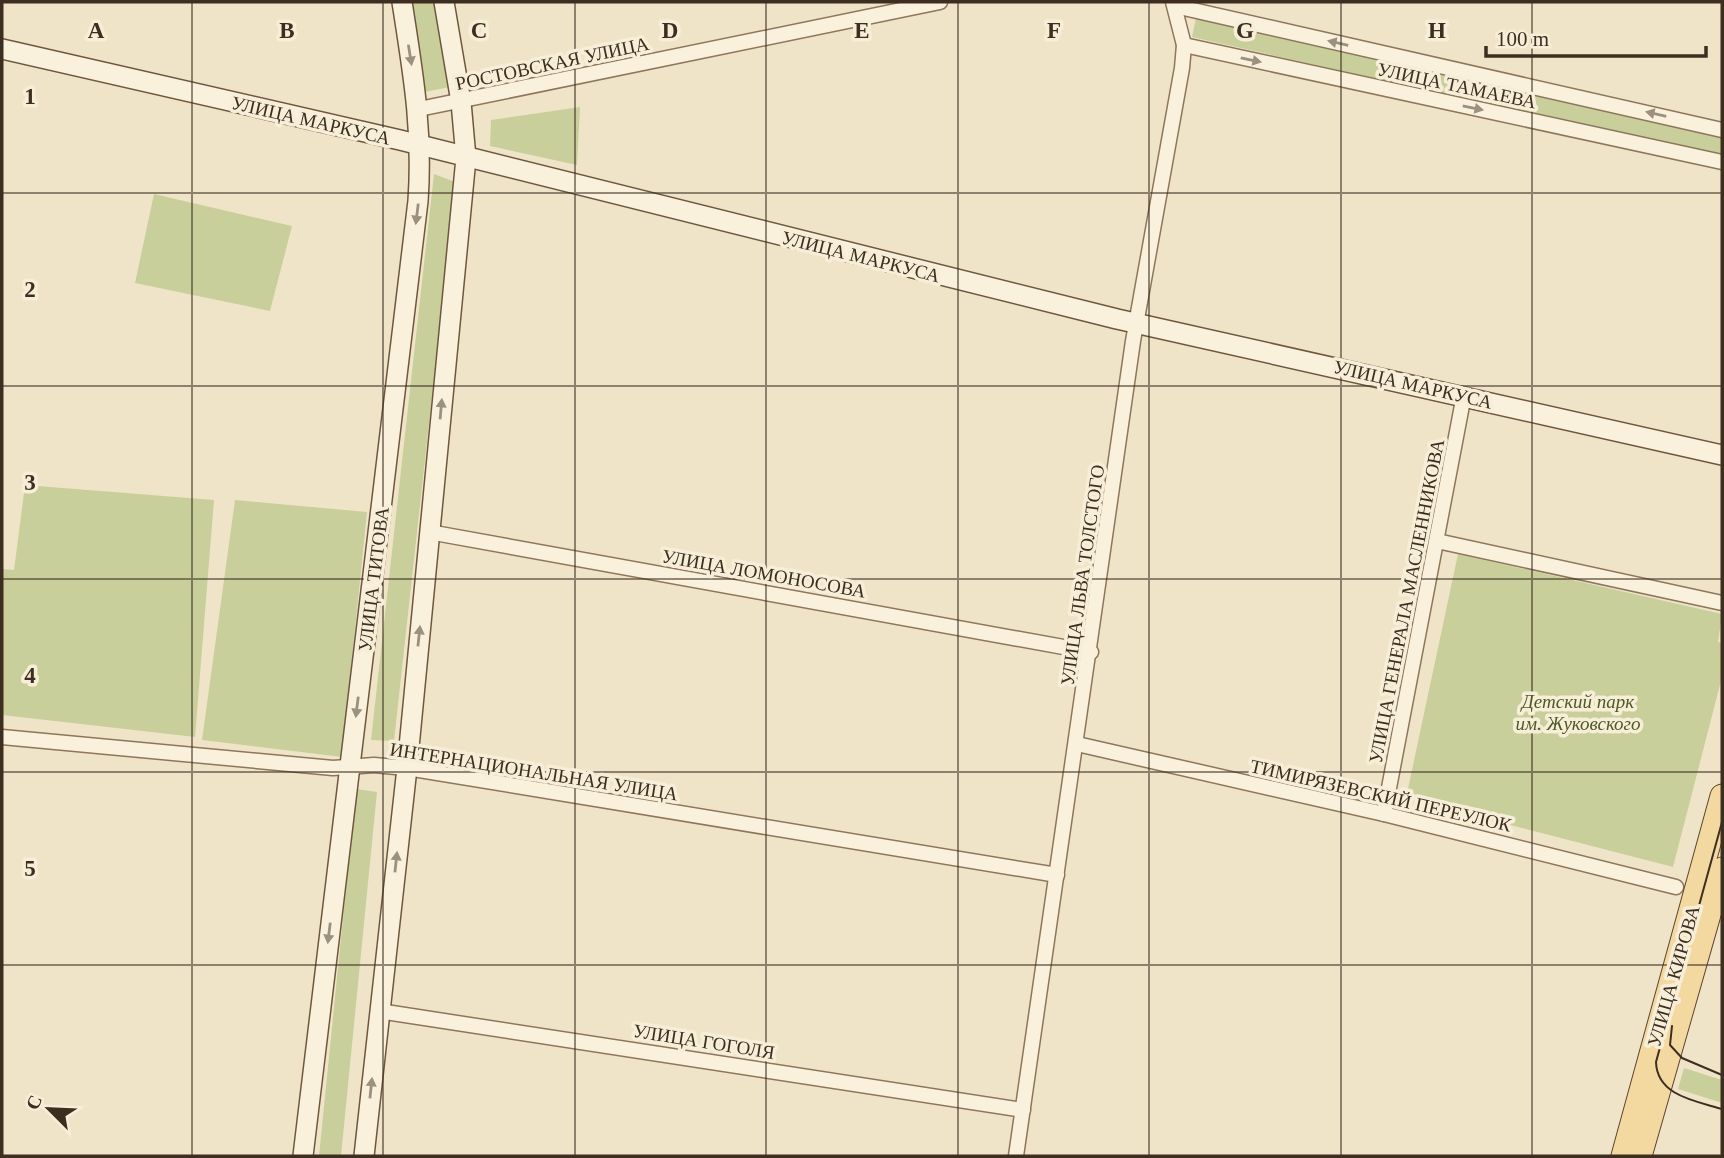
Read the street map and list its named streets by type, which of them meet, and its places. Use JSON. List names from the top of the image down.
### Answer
{
  "streets": {
    "main road": ["УЛИЦА КИРОВА"],
    "street": [
      "РОСТОВСКАЯ УЛИЦА",
      "УЛИЦА ТАМАЕВА",
      "УЛИЦА МАРКУСА",
      "УЛИЦА ЛОМОНОСОВА",
      "УЛИЦА ЛЬВА ТОЛСТОГО",
      "УЛИЦА ТИТОВА",
      "УЛИЦА ГЕНЕРАЛА МАСЛЕННИКОВА",
      "ИНТЕРНАЦИОНАЛЬНАЯ УЛИЦА",
      "ТИМИРЯЗЕВСКИЙ ПЕРЕУЛОК",
      "УЛИЦА ГОГОЛЯ"
    ]
  },
  "crossings": [
    ["РОСТОВСКАЯ УЛИЦА", "УЛИЦА ТИТОВА"],
    ["УЛИЦА ТАМАЕВА", "УЛИЦА ЛЬВА ТОЛСТОГО"],
    ["УЛИЦА МАРКУСА", "УЛИЦА ЛЬВА ТОЛСТОГО"],
    ["УЛИЦА МАРКУСА", "УЛИЦА ТИТОВА"],
    ["УЛИЦА МАРКУСА", "УЛИЦА ГЕНЕРАЛА МАСЛЕННИКОВА"],
    ["УЛИЦА ЛОМОНОСОВА", "УЛИЦА ЛЬВА ТОЛСТОГО"],
    ["УЛИЦА ЛЬВА ТОЛСТОГО", "ИНТЕРНАЦИОНАЛЬНАЯ УЛИЦА"],
    ["УЛИЦА ЛЬВА ТОЛСТОГО", "ТИМИРЯЗЕВСКИЙ ПЕРЕУЛОК"],
    ["УЛИЦА ЛЬВА ТОЛСТОГО", "УЛИЦА ГОГОЛЯ"],
    ["УЛИЦА ТИТОВА", "ИНТЕРНАЦИОНАЛЬНАЯ УЛИЦА"],
    ["УЛИЦА ГЕНЕРАЛА МАСЛЕННИКОВА", "ТИМИРЯЗЕВСКИЙ ПЕРЕУЛОК"]
  ],
  "parks": ["Детский парк им. Жуковского"],
  "scale_bar": "100 m",
  "north": "top left",
  "grid": {
    "columns": [
      "A",
      "B",
      "C",
      "D",
      "E",
      "F",
      "G",
      "H"
    ],
    "rows": [
      "1",
      "2",
      "3",
      "4",
      "5"
    ]
  }
}
